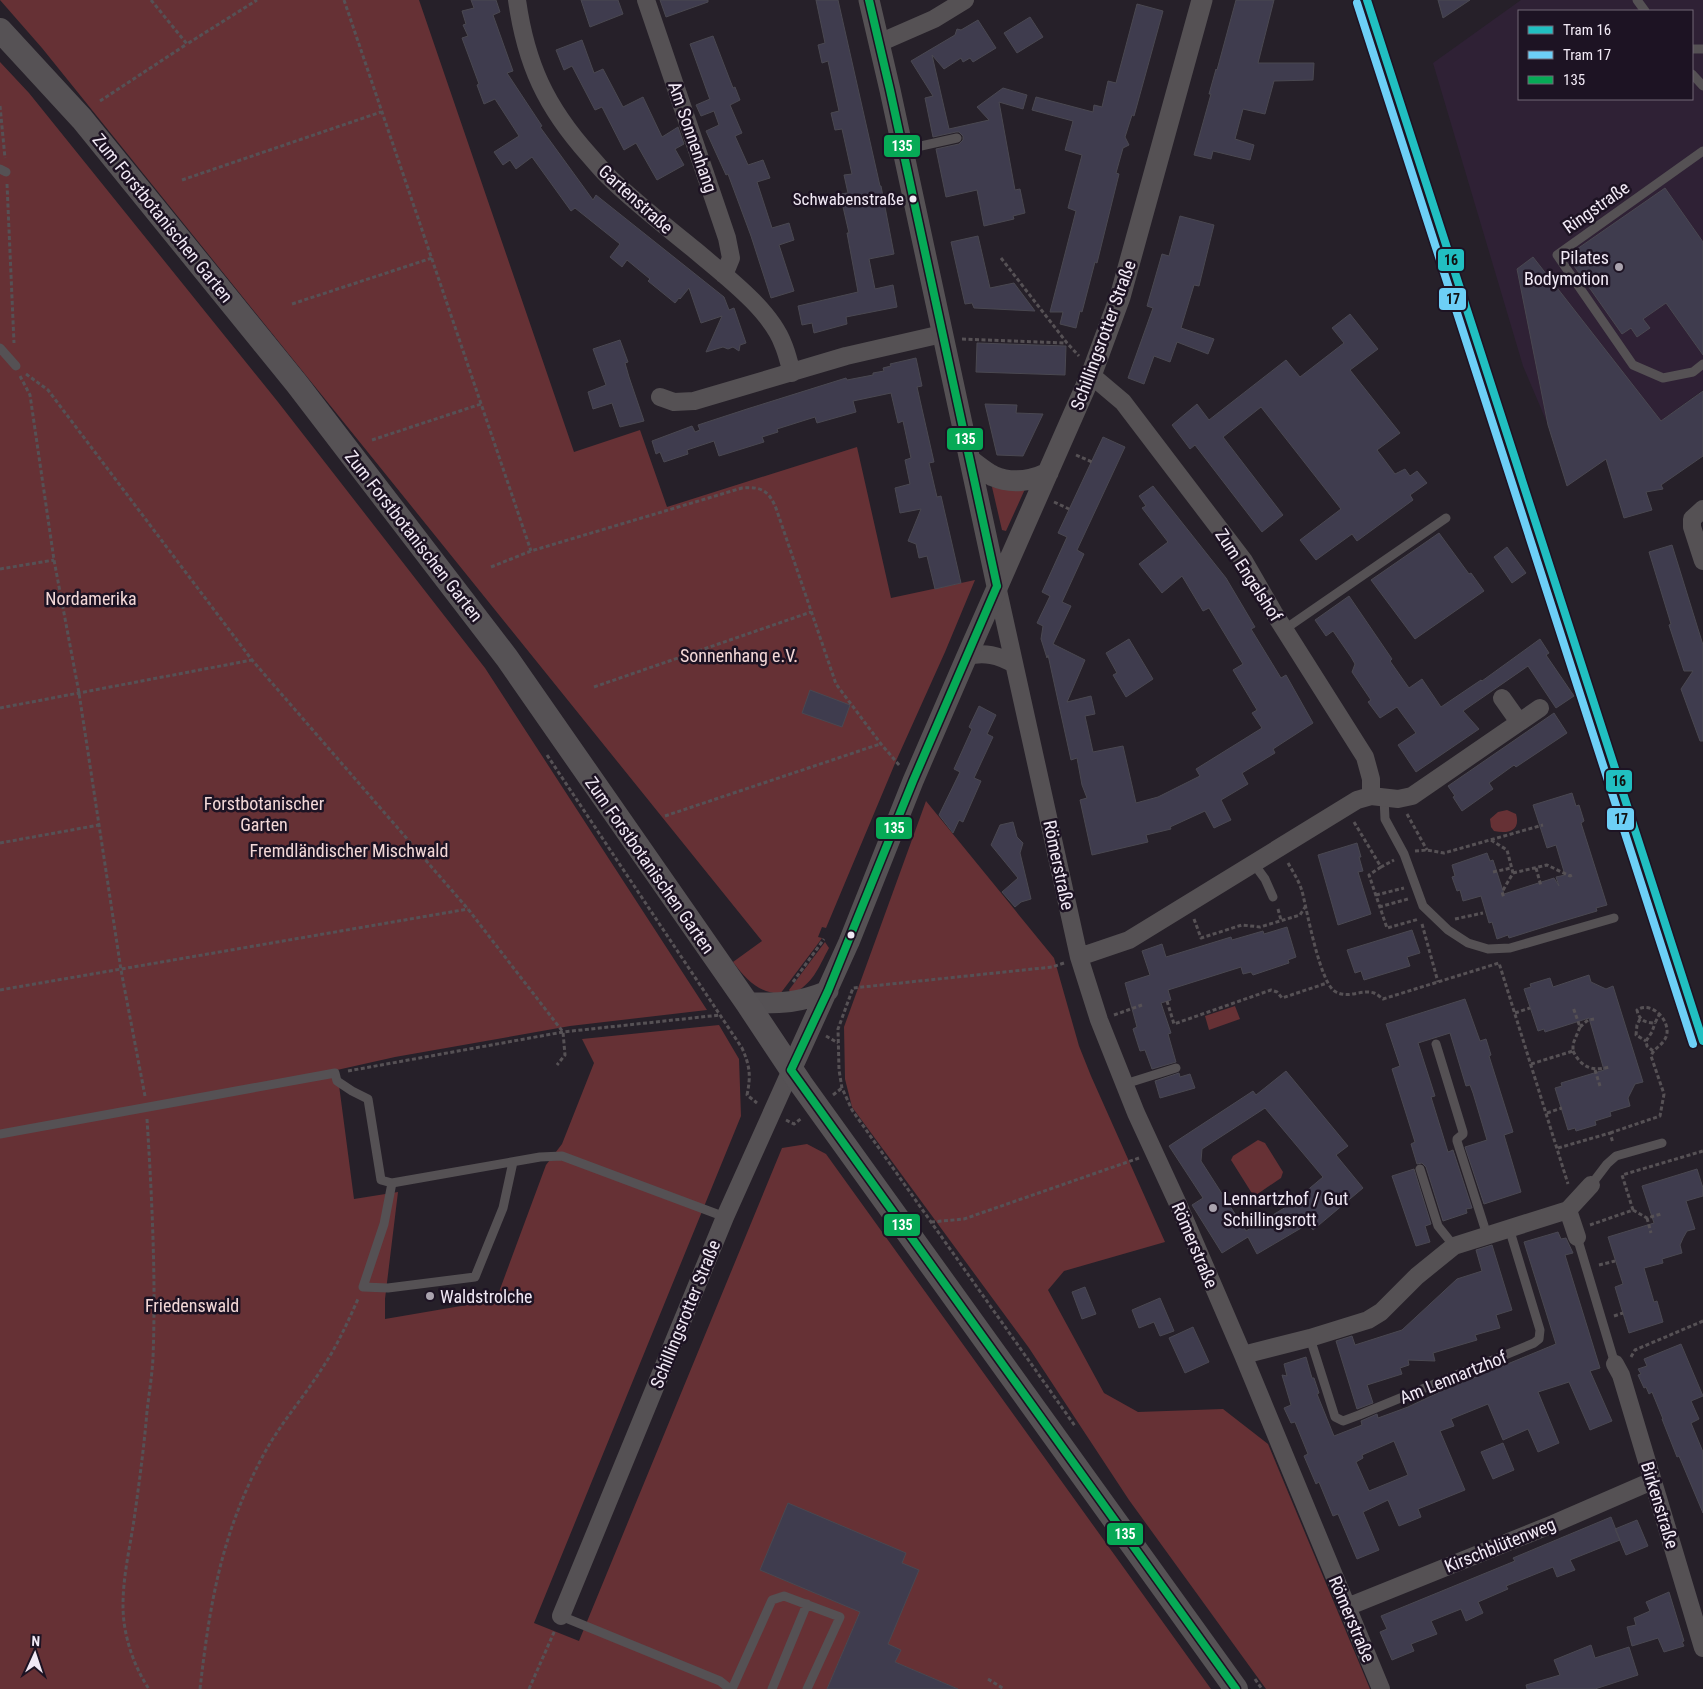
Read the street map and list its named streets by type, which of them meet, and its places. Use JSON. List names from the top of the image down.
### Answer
{
  "streets": {
    "main road": ["Zum Forstbotanischen Garten"],
    "street": [
      "Am Sonnenhang",
      "Gartenstraße",
      "Schillingsrotter Straße",
      "Zum Engelshof",
      "Römerstraße",
      "Birkenstraße",
      "Kirschblütenweg"
    ],
    "lane": ["Ringstraße", "Am Lennartzhof"]
  },
  "crossings": [
    ["Am Sonnenhang", "Gartenstraße"],
    ["Zum Forstbotanischen Garten", "Schillingsrotter Straße"],
    ["Schillingsrotter Straße", "Zum Engelshof"],
    ["Schillingsrotter Straße", "Römerstraße"],
    ["Römerstraße", "Kirschblütenweg"],
    ["Birkenstraße", "Kirschblütenweg"]
  ],
  "parks": [
    "Nordamerika",
    "Sonnenhang e.V.",
    "Forstbotanischer Garten",
    "Fremdländischer Mischwald",
    "Friedenswald"
  ],
  "places": [
    "Schwabenstraße",
    "Pilates Bodymotion",
    "Lennartzhof / Gut Schillingsrott",
    "Waldstrolche"
  ],
  "lines": ["tram line 16", "transit line 135", "tram line 17"],
  "legend": ["Tram 16", "Tram 17", "135"],
  "north": "top"
}
